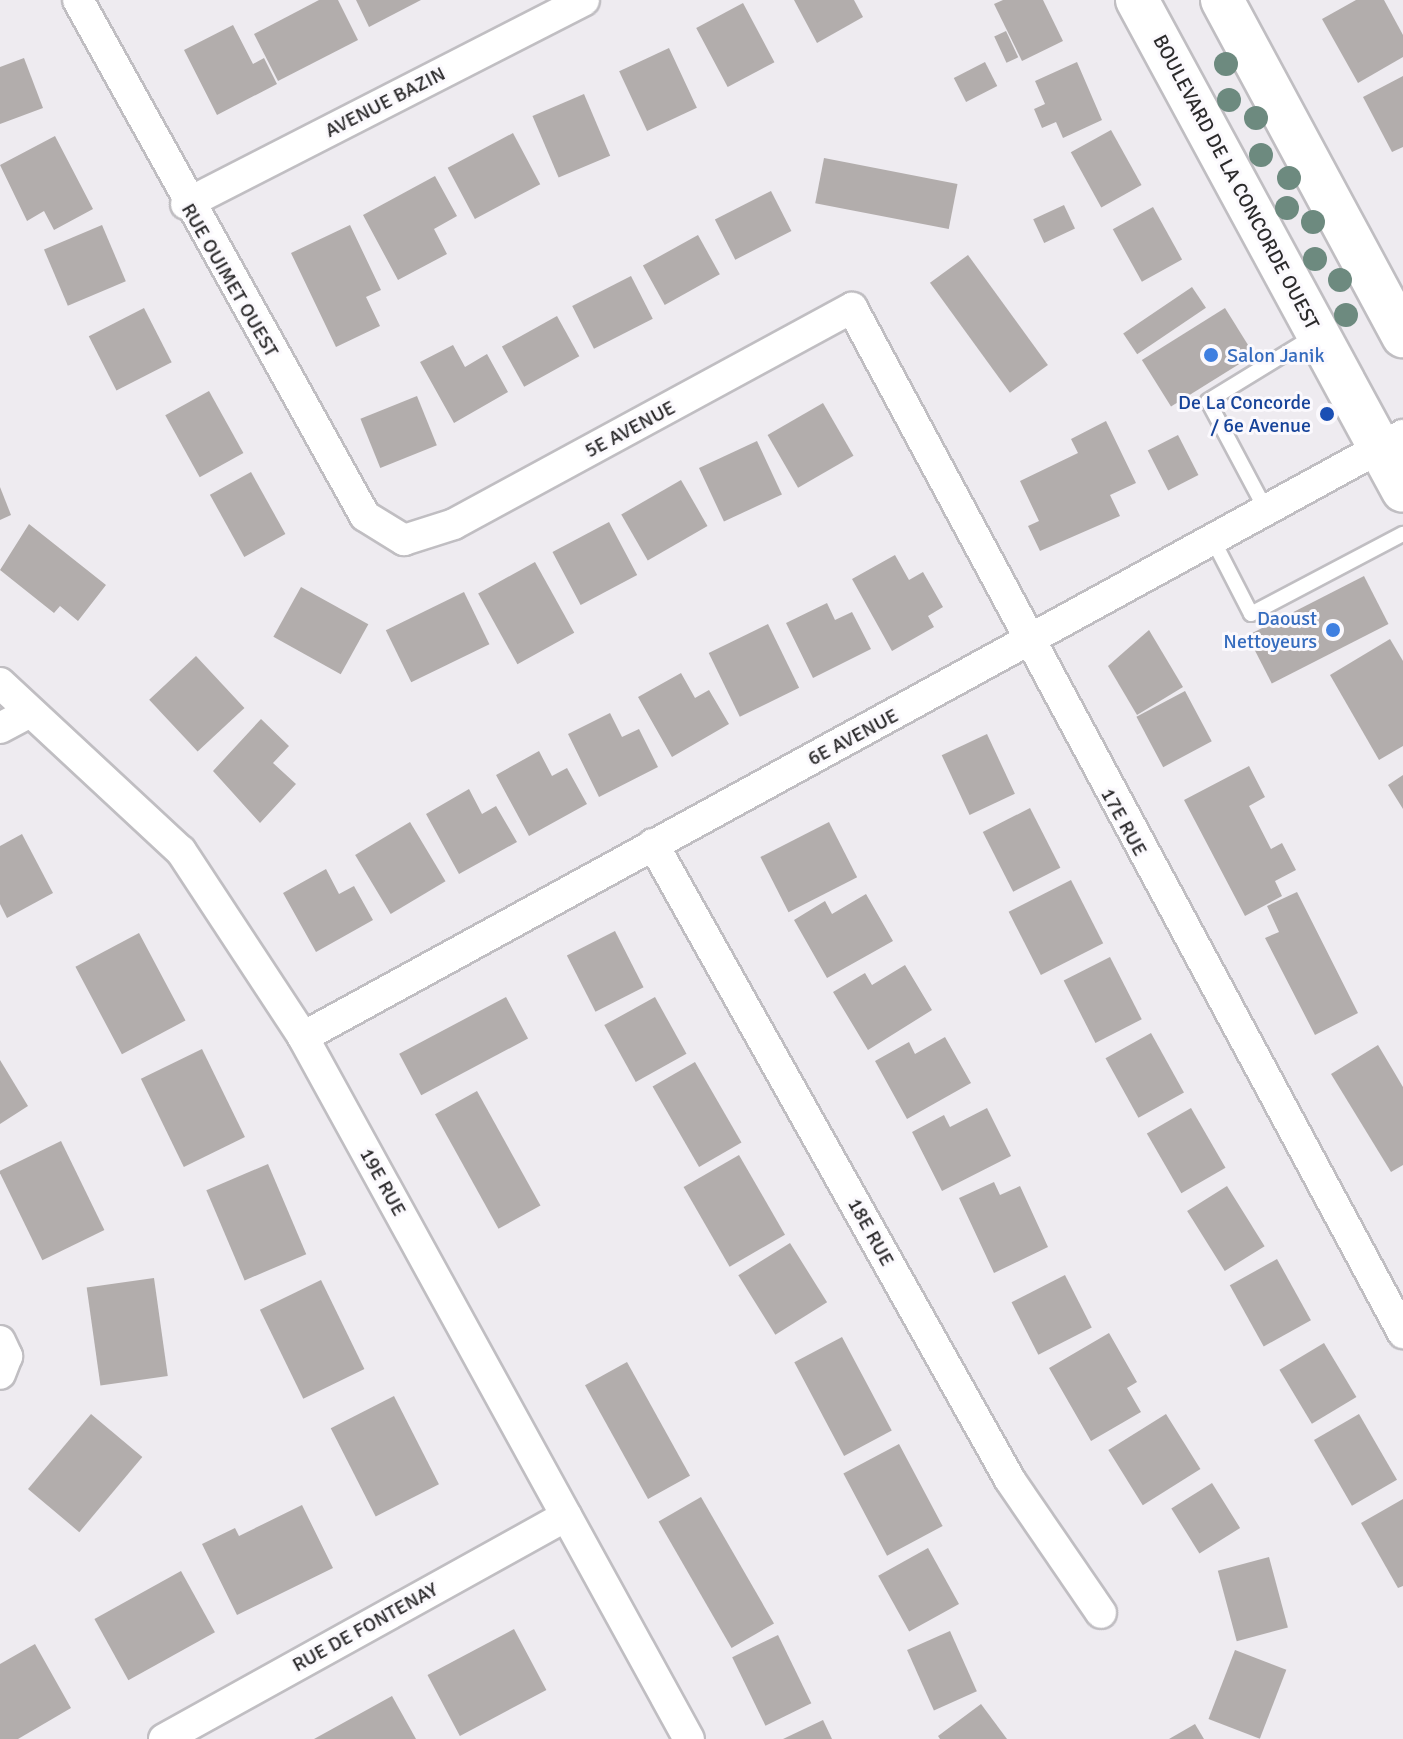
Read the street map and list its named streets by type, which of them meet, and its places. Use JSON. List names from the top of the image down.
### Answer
{
  "streets": {
    "street": [
      "AVENUE BAZIN",
      "BOULEVARD DE LA CONCORDE OUEST",
      "RUE OUIMET OUEST",
      "5E AVENUE",
      "6E AVENUE",
      "17E RUE",
      "19E RUE",
      "18E RUE",
      "RUE DE FONTENAY"
    ]
  },
  "crossings": [
    ["AVENUE BAZIN", "RUE OUIMET OUEST"],
    ["BOULEVARD DE LA CONCORDE OUEST", "6E AVENUE"],
    ["RUE OUIMET OUEST", "5E AVENUE"],
    ["5E AVENUE", "17E RUE"],
    ["6E AVENUE", "17E RUE"],
    ["6E AVENUE", "19E RUE"],
    ["6E AVENUE", "18E RUE"],
    ["19E RUE", "RUE DE FONTENAY"]
  ],
  "places": ["Salon Janik", "De La Concorde / 6e Avenue", "Daoust Nettoyeurs"]
}
